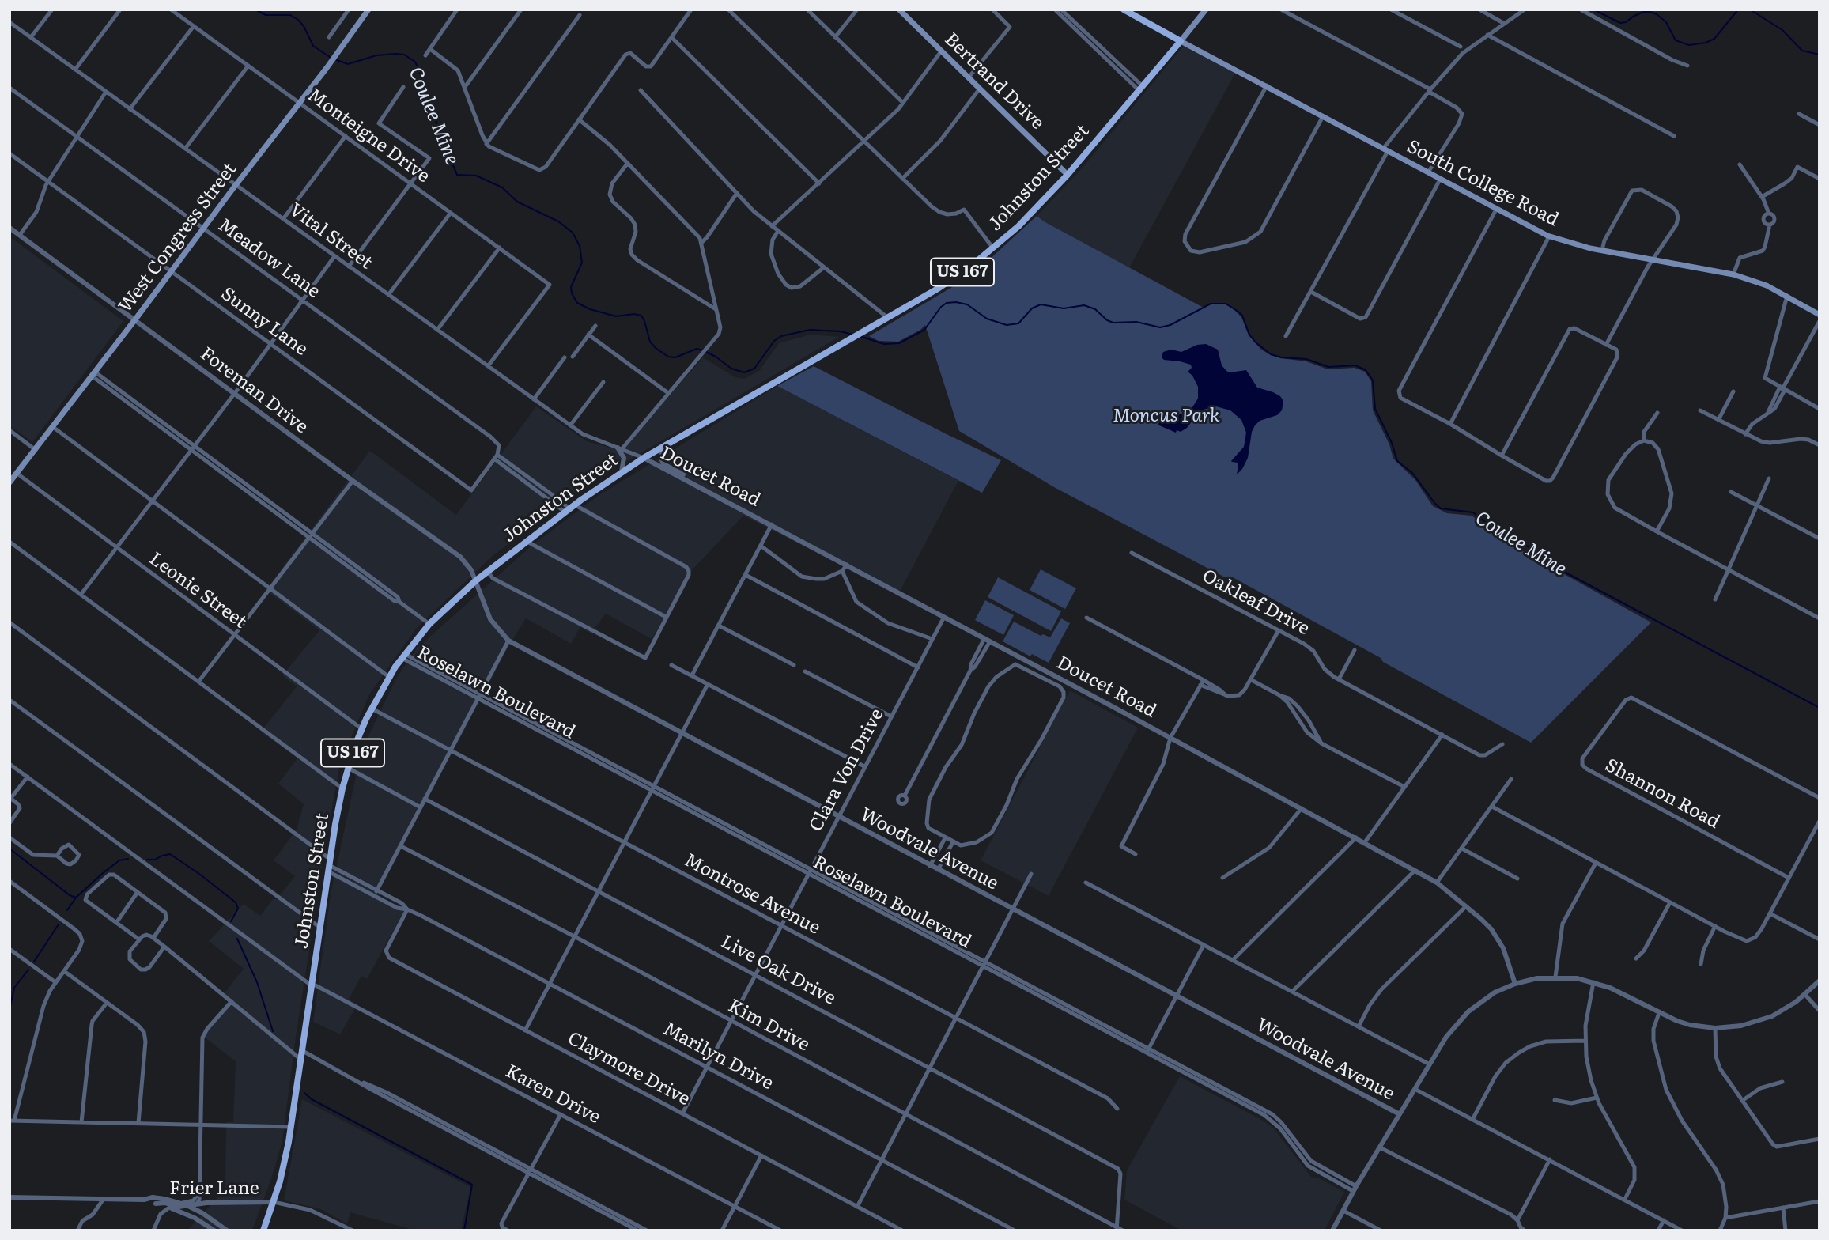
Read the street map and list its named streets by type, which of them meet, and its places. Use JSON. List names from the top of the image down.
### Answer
{
  "streets": {
    "main road": [
      "Bertrand Drive",
      "Johnston Street",
      "South College Road",
      "West Congress Street",
      "US 167"
    ],
    "street": [
      "Monteigne Drive",
      "Vital Street",
      "Meadow Lane",
      "Sunny Lane",
      "Foreman Drive",
      "Doucet Road",
      "Leonie Street",
      "Oakleaf Drive",
      "Roselawn Boulevard",
      "Clara Von Drive",
      "Shannon Road",
      "Woodvale Avenue",
      "Montrose Avenue",
      "Live Oak Drive",
      "Kim Drive",
      "Marilyn Drive",
      "Claymore Drive",
      "Karen Drive",
      "Frier Lane"
    ]
  },
  "crossings": [
    ["Bertrand Drive", "Johnston Street"],
    ["Monteigne Drive", "Vital Street"],
    ["Monteigne Drive", "West Congress Street"],
    ["Johnston Street", "South College Road"],
    ["Johnston Street", "Vital Street"],
    ["Johnston Street", "Foreman Drive"],
    ["Johnston Street", "Doucet Road"],
    ["Johnston Street", "Leonie Street"],
    ["Johnston Street", "Roselawn Boulevard"],
    ["Johnston Street", "Woodvale Avenue"],
    ["Johnston Street", "Montrose Avenue"],
    ["Johnston Street", "Marilyn Drive"],
    ["Johnston Street", "Karen Drive"],
    ["Johnston Street", "Frier Lane"],
    ["Vital Street", "West Congress Street"],
    ["Vital Street", "Doucet Road"],
    ["West Congress Street", "Meadow Lane"],
    ["West Congress Street", "Sunny Lane"],
    ["West Congress Street", "Foreman Drive"],
    ["West Congress Street", "Leonie Street"],
    ["Meadow Lane", "Sunny Lane"],
    ["Foreman Drive", "Woodvale Avenue"],
    ["Doucet Road", "Clara Von Drive"],
    ["Roselawn Boulevard", "Clara Von Drive"],
    ["Clara Von Drive", "Woodvale Avenue"],
    ["Clara Von Drive", "Montrose Avenue"],
    ["Clara Von Drive", "Live Oak Drive"],
    ["Clara Von Drive", "Kim Drive"],
    ["Clara Von Drive", "Marilyn Drive"],
    ["Clara Von Drive", "Claymore Drive"],
    ["Live Oak Drive", "Kim Drive"],
    ["Marilyn Drive", "Claymore Drive"]
  ],
  "water": ["Coulee Mine"],
  "parks": ["Moncus Park"]
}
